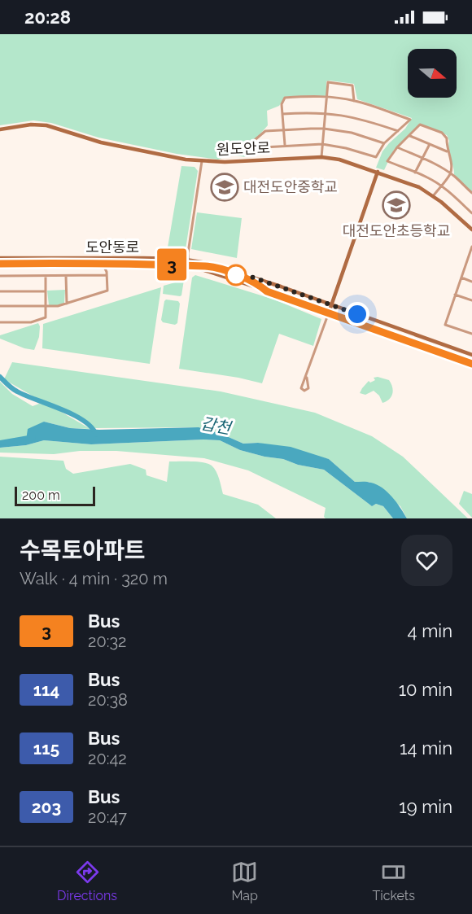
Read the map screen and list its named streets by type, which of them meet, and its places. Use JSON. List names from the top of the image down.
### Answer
{
  "streets": {
    "main road": ["원도안로", "도안동로"]
  },
  "water": ["갑천"],
  "places": {
    "school or university": ["대전도안중학교", "대전도안초등학교"]
  },
  "lines": ["bus line 3"],
  "scale_bar": "200 m",
  "north": "right",
  "page": {
    "status": "20:28",
    "on_map": "3",
    "scale": "200 m",
    "heading": ["수목토아파트", "Walk · 4 min · 320 m"],
    "list": [
      {
        "mark": "3",
        "name": "Bus",
        "note": "20:32",
        "value": "4 min"
      },
      {
        "mark": "114",
        "name": "Bus",
        "note": "20:38",
        "value": "10 min"
      },
      {
        "mark": "115",
        "name": "Bus",
        "note": "20:42",
        "value": "14 min"
      },
      {
        "mark": "203",
        "name": "Bus",
        "note": "20:47",
        "value": "19 min"
      }
    ],
    "tabs": ["Directions", "Map", "Tickets"]
  }
}
